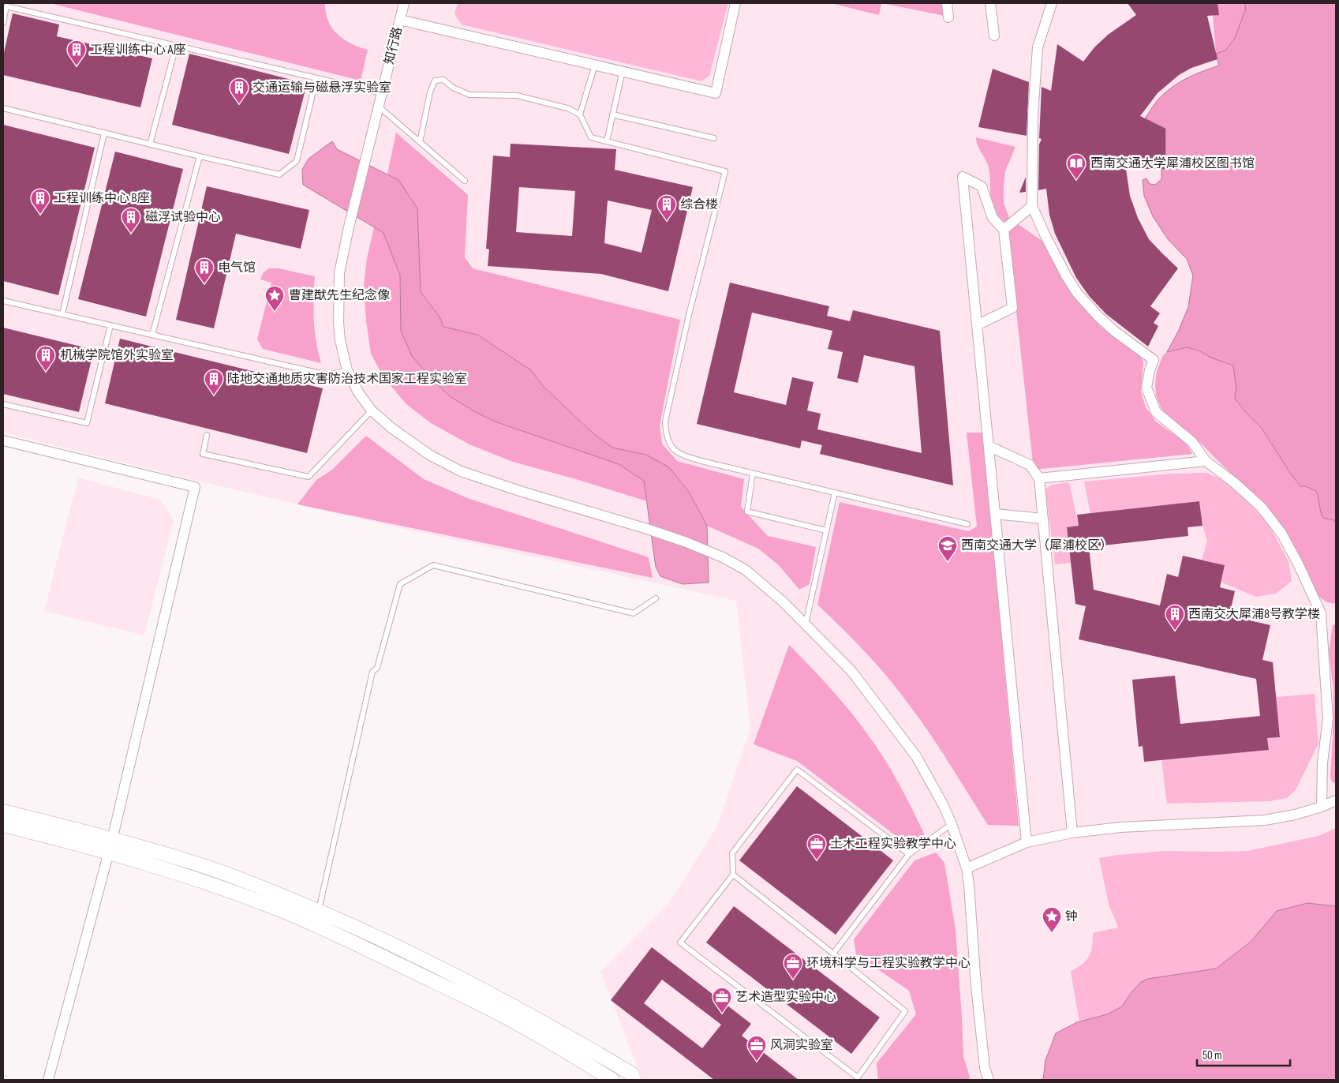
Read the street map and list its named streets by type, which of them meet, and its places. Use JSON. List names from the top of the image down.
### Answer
{
  "streets": {
    "street": ["知行路"]
  },
  "places": {
    "building": [
      "工程训练中心 A座",
      "交通运输与磁悬浮实验室",
      "工程训练中心 B座",
      "综合楼",
      "磁浮试验中心",
      "电气馆",
      "机械学院馆外实验室",
      "陆地交通地质灾害防治技术国家工程实验室",
      "西南交大犀浦8号教学楼"
    ],
    "library": ["西南交通大学犀浦校区图书馆"],
    "place": ["曹建猷先生纪念像", "钟"],
    "school or university": ["西南交通大学（犀浦校区）"],
    "office": [
      "土木工程实验教学中心",
      "环境科学与工程实验教学中心",
      "艺术造型实验中心",
      "风洞实验室"
    ]
  },
  "scale_bar": "50 m"
}
